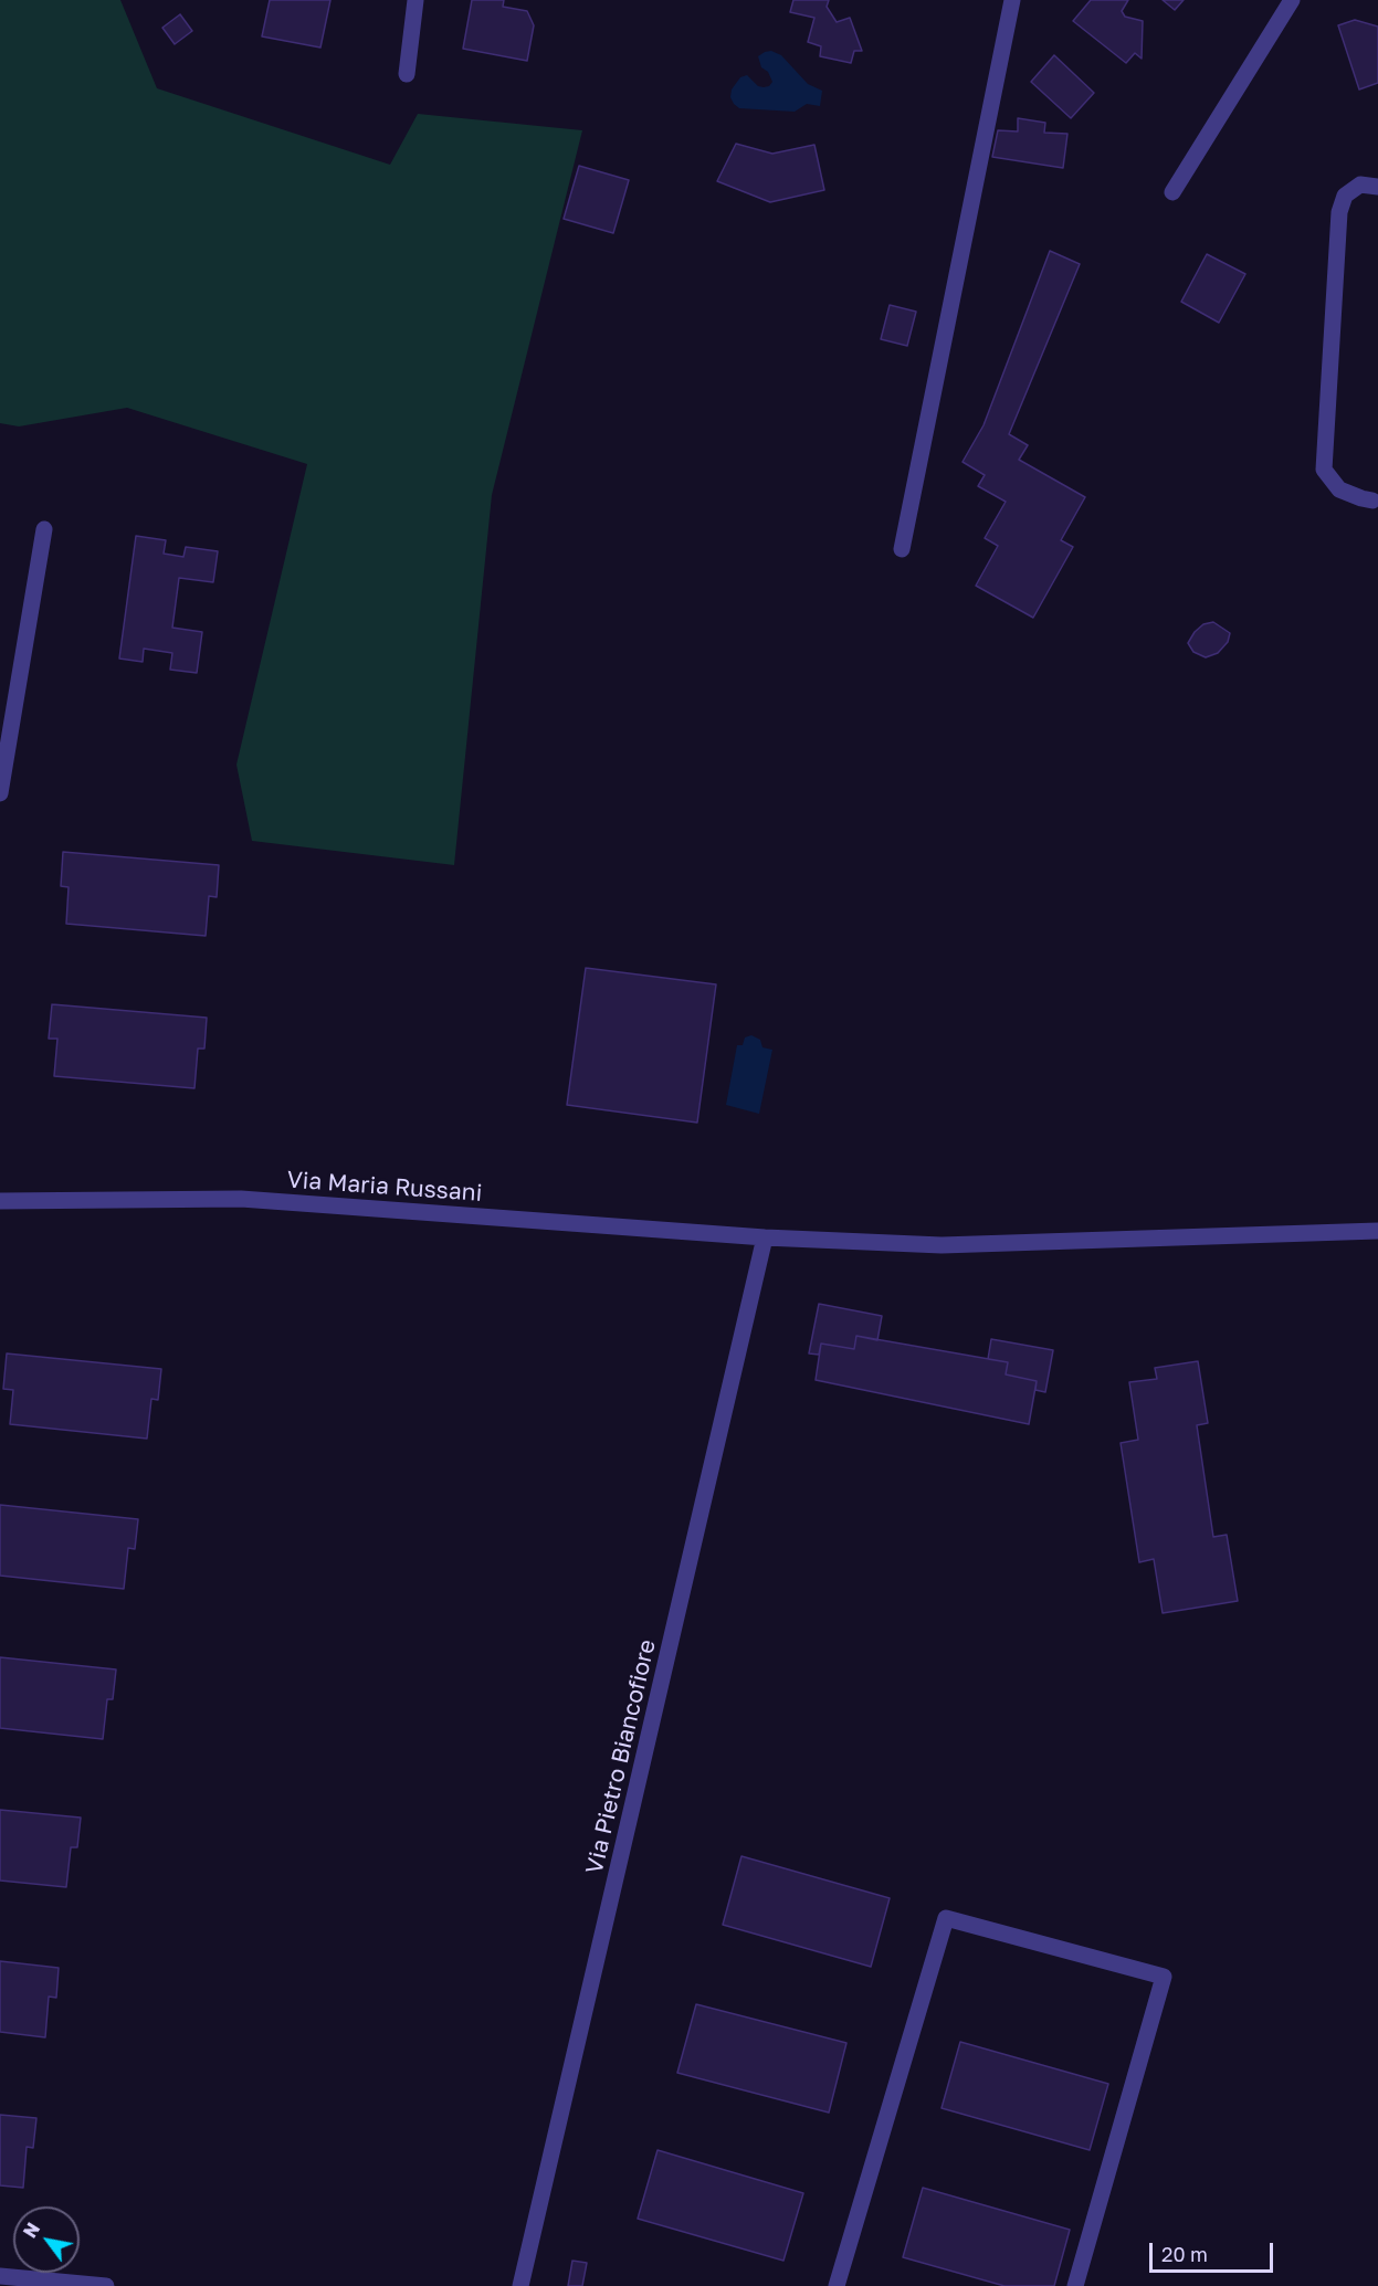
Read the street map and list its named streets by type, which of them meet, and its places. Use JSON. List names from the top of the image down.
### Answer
{
  "streets": {
    "street": ["Via Maria Russani", "Via Pietro Biancofiore"]
  },
  "crossings": [
    ["Via Maria Russani", "Via Pietro Biancofiore"]
  ],
  "scale_bar": "20 m",
  "north": "top left"
}
